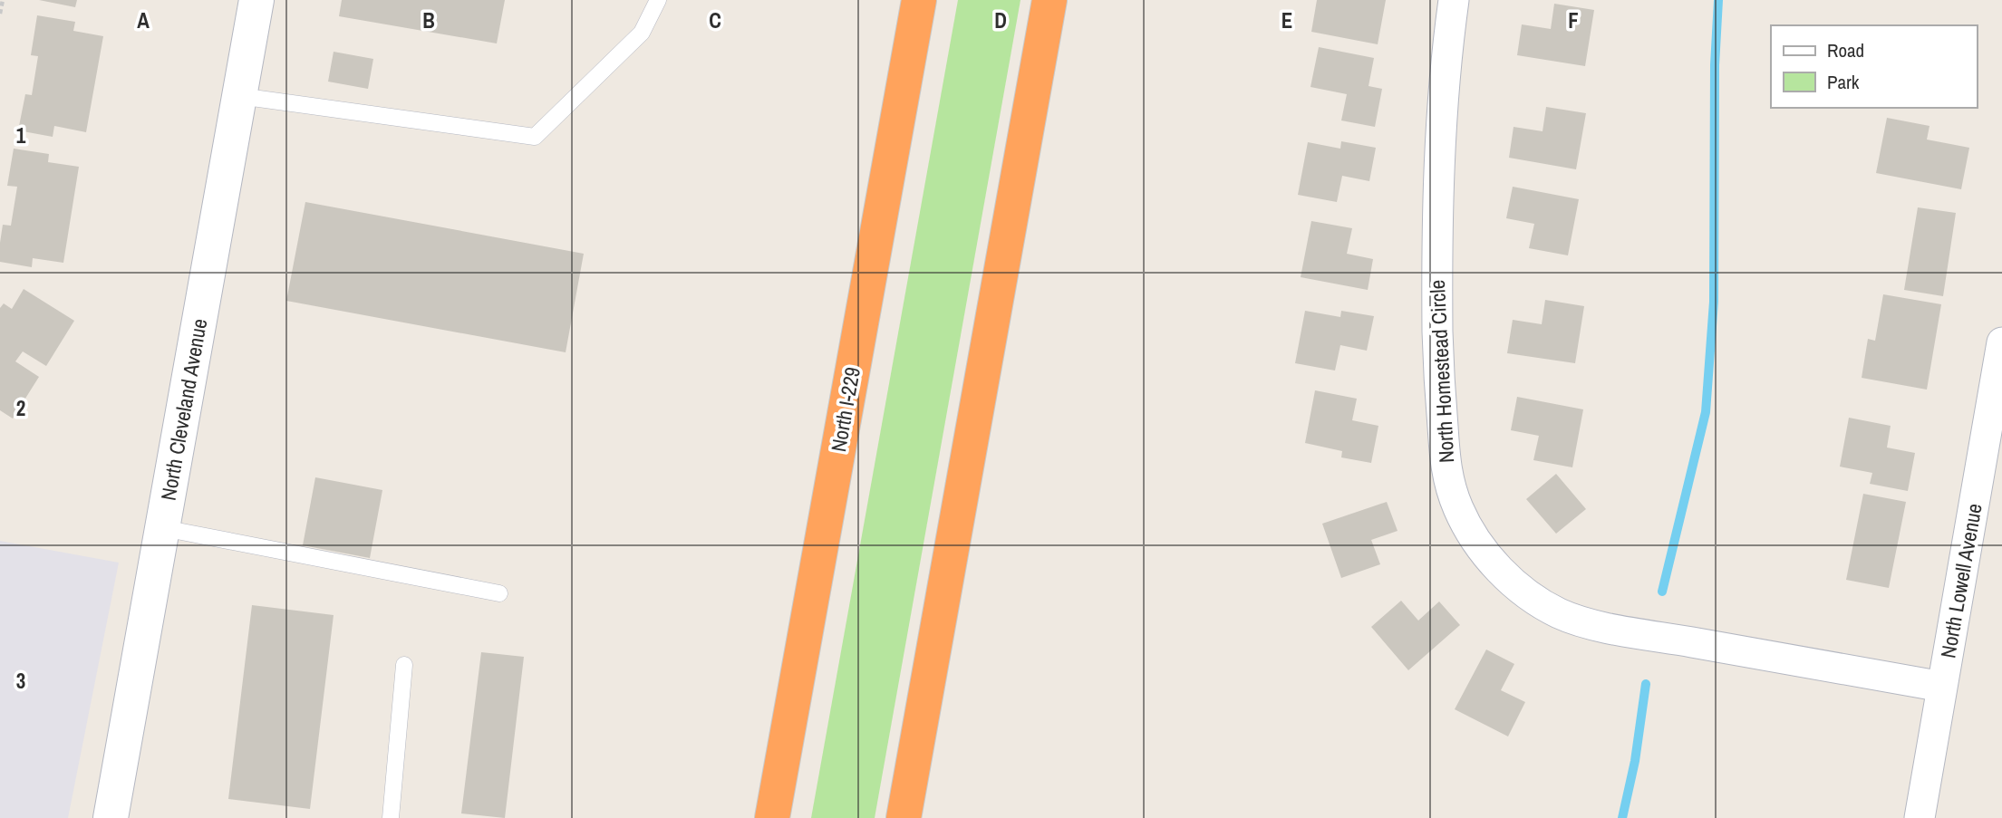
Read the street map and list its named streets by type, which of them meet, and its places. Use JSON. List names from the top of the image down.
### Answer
{
  "streets": {
    "highway": ["North I-229"],
    "street": ["North Homestead Circle", "North Cleveland Avenue", "North Lowell Avenue"]
  },
  "crossings": [
    ["North Homestead Circle", "North Lowell Avenue"]
  ],
  "legend": ["Road", "Park"],
  "grid": {
    "columns": [
      "A",
      "B",
      "C",
      "D",
      "E",
      "F"
    ],
    "rows": ["1", "2", "3"]
  }
}
